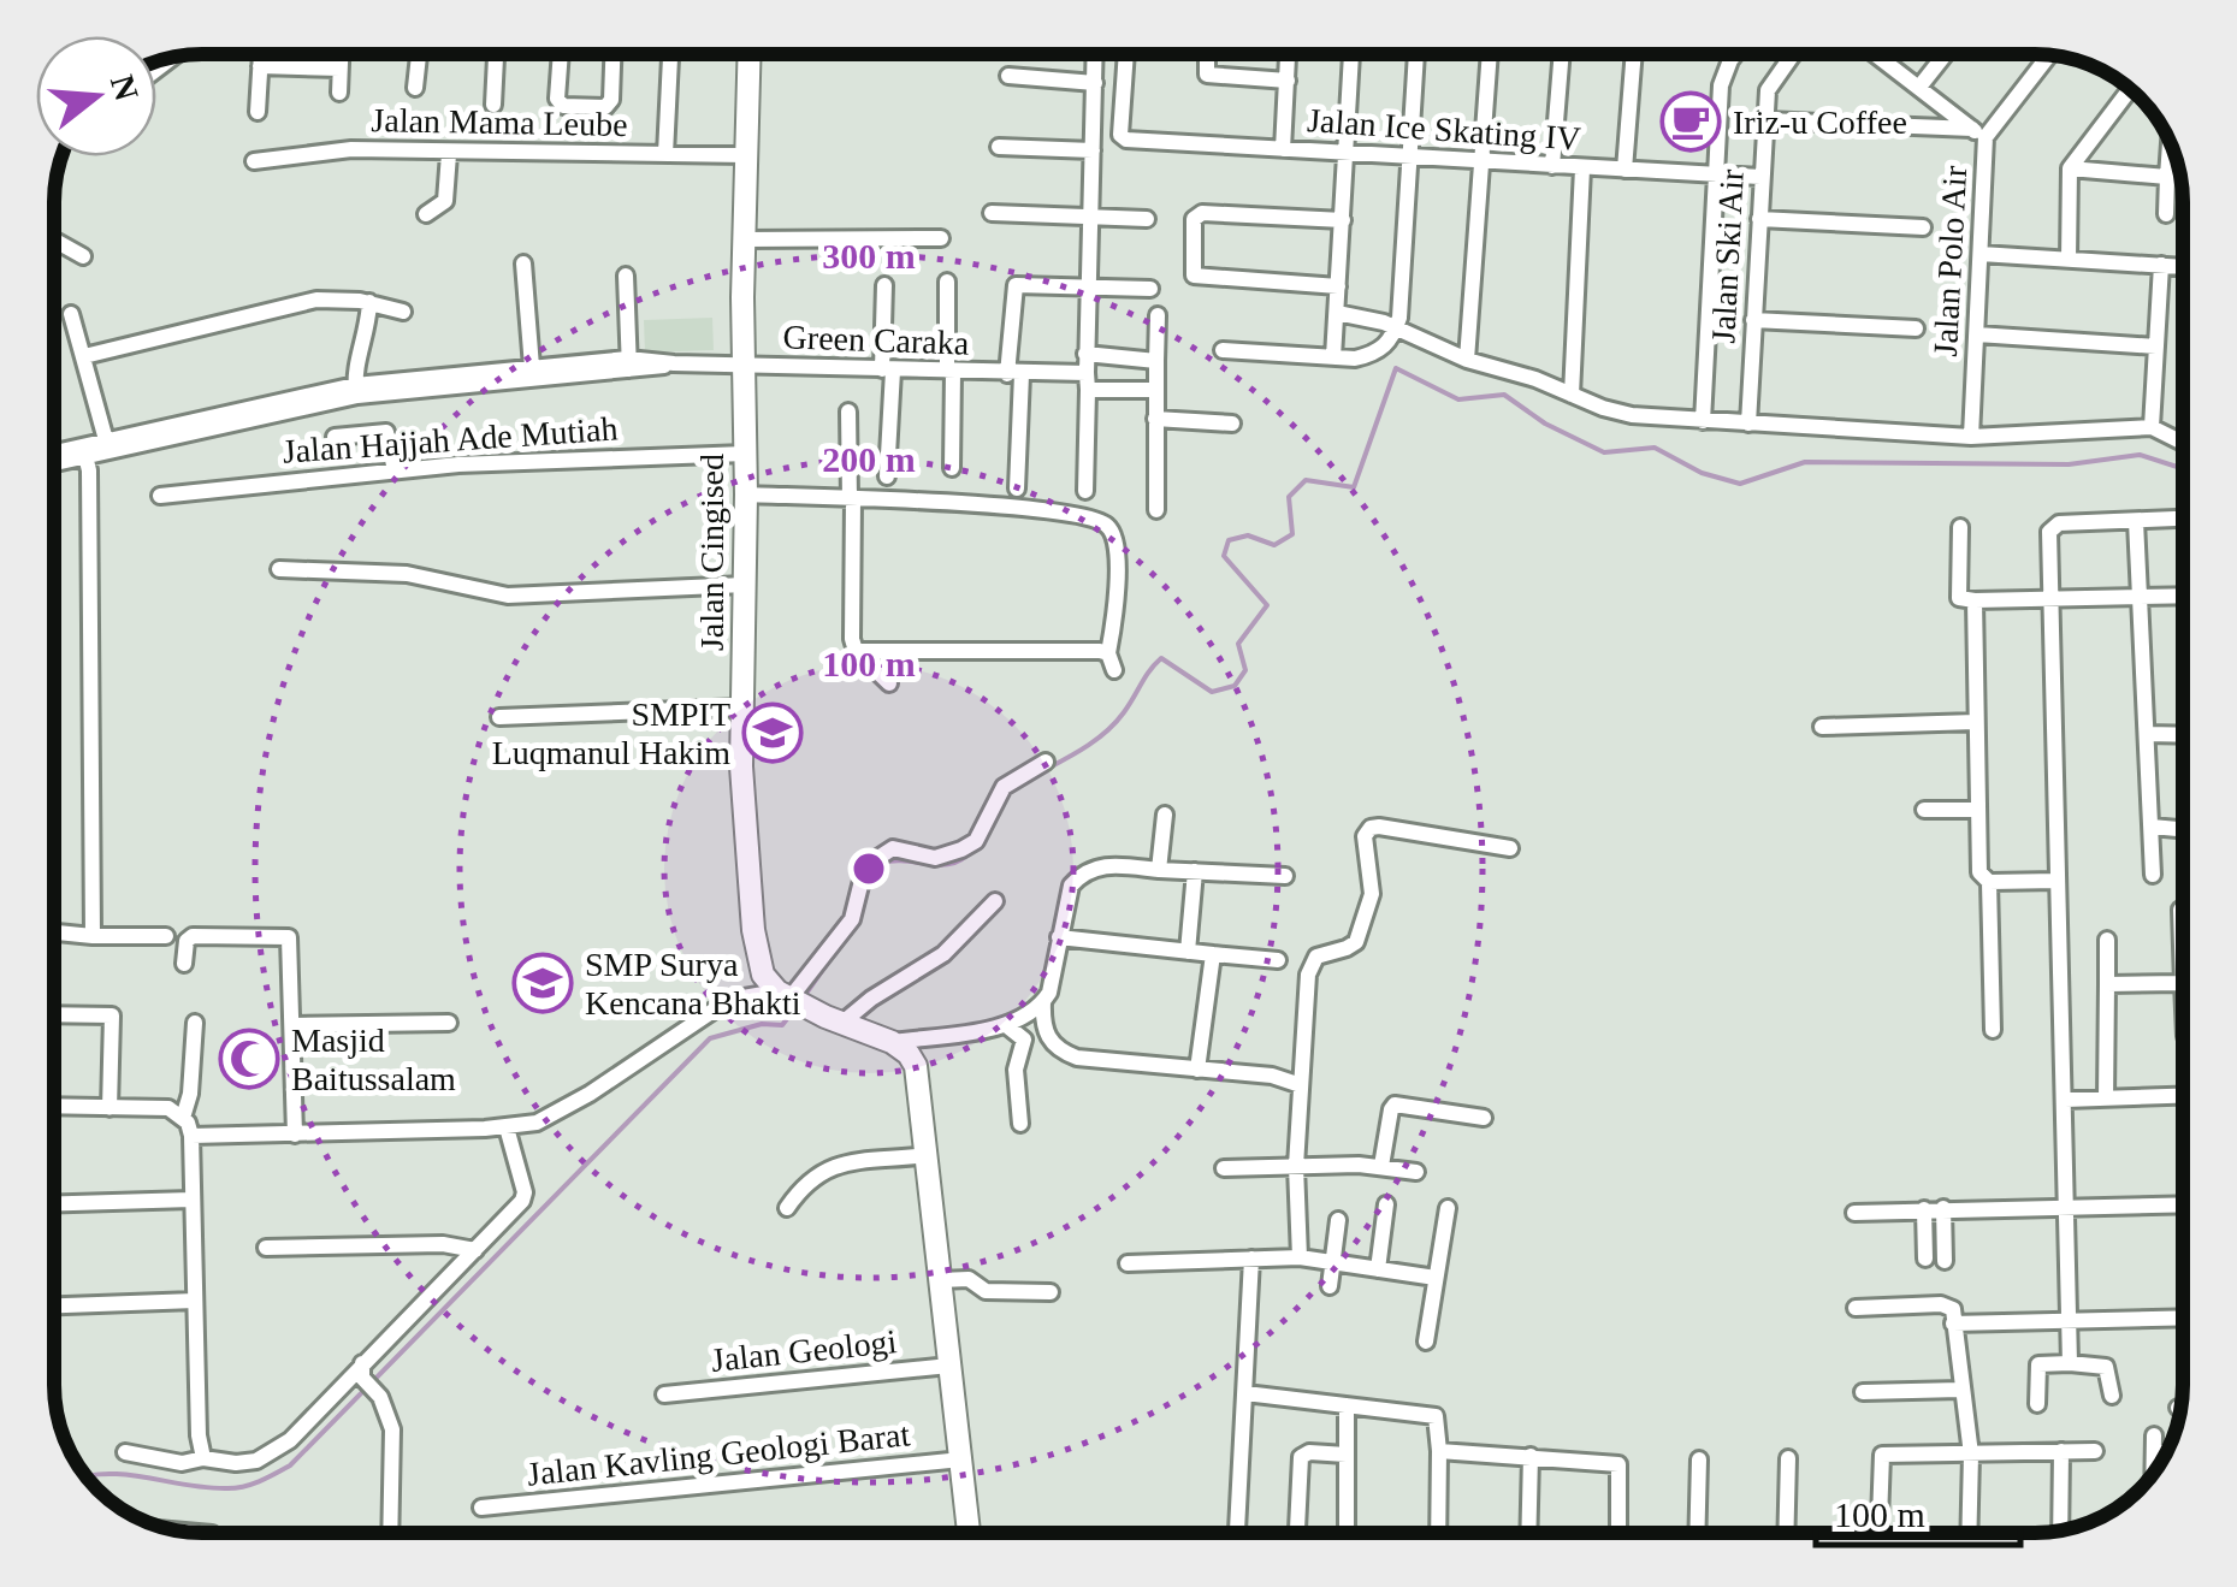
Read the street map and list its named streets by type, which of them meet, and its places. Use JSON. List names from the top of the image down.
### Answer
{
  "streets": {
    "main road": ["Jalan Cingised"],
    "street": [
      "Jalan Mama Leube",
      "Jalan Ice Skating IV",
      "Jalan Ski Air",
      "Jalan Polo Air",
      "Green Caraka",
      "Jalan Hajjah Ade Mutiah",
      "Jalan Geologi",
      "Jalan Kavling Geologi Barat"
    ]
  },
  "crossings": [
    ["Jalan Mama Leube", "Jalan Cingised"],
    ["Jalan Ice Skating IV", "Jalan Ski Air"],
    ["Green Caraka", "Jalan Cingised"],
    ["Jalan Hajjah Ade Mutiah", "Jalan Cingised"]
  ],
  "places": {
    "cafe": ["Iriz-u Coffee"],
    "school or university": ["SMPIT Luqmanul Hakim", "SMP Surya Kencana Bhakti"],
    "mosque": ["Masjid Baitussalam"]
  },
  "scale_bar": "100 m",
  "north": "right",
  "rings": ["300 m", "200 m", "100 m"]
}
